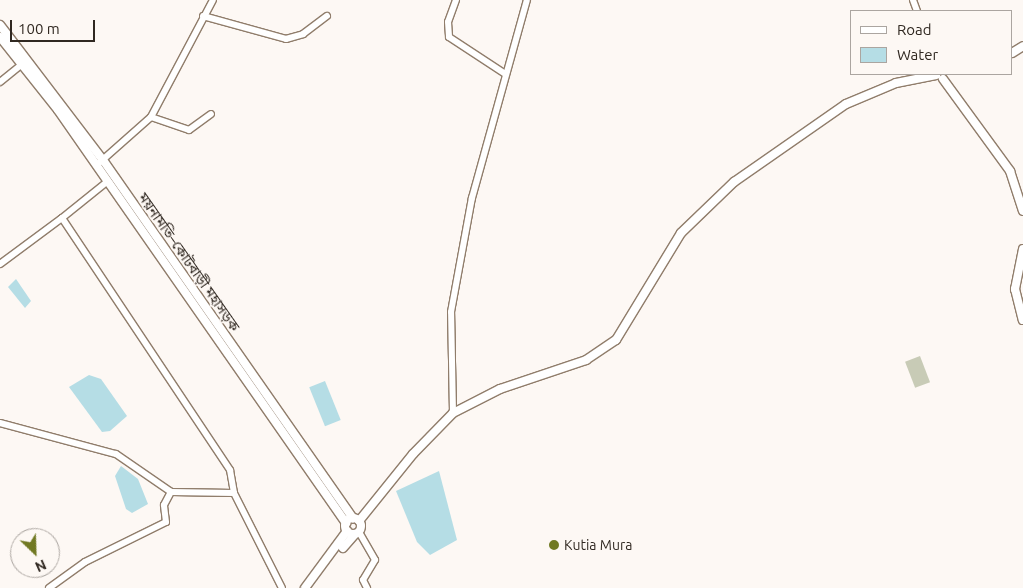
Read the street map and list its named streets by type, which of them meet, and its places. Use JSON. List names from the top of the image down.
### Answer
{
  "streets": {
    "main road": ["ময়নামতি–কোটবাড়ী মহাসড়ক"]
  },
  "places": ["Kutia Mura"],
  "legend": ["Road", "Water"],
  "scale_bar": "100 m",
  "north": "bottom right"
}
